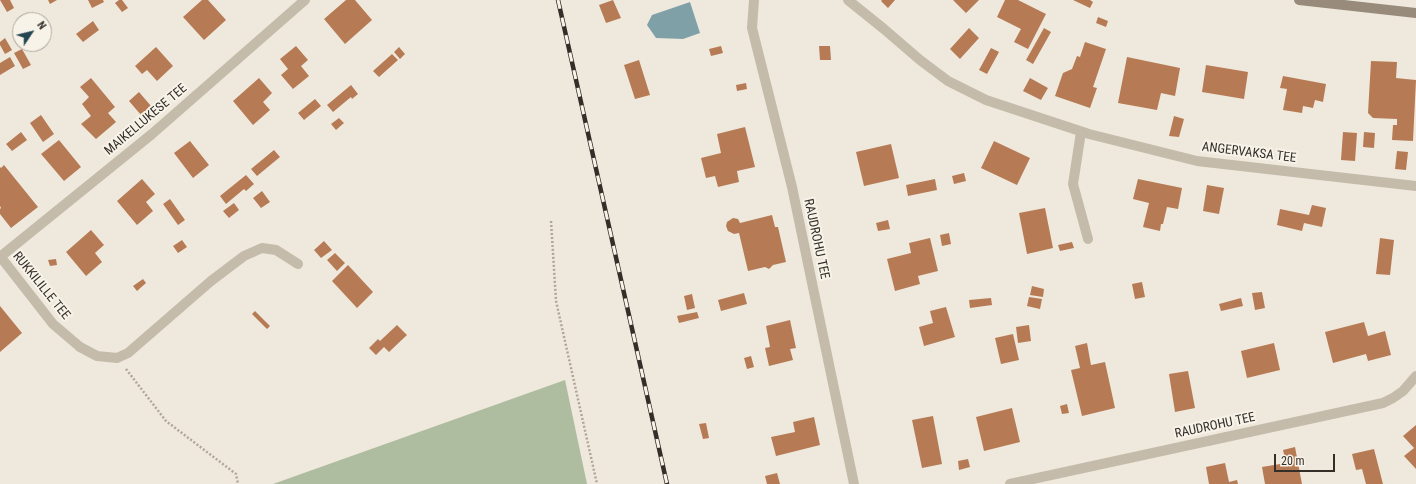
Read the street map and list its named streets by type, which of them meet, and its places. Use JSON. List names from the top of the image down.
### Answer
{
  "streets": {
    "street": [
      "MAIKELLUKESE TEE",
      "ANGERVAKSA TEE",
      "RAUDROHU TEE",
      "RUKKILILLE TEE"
    ]
  },
  "crossings": [
    ["MAIKELLUKESE TEE", "RUKKILILLE TEE"]
  ],
  "scale_bar": "20 m",
  "north": "top right"
}
